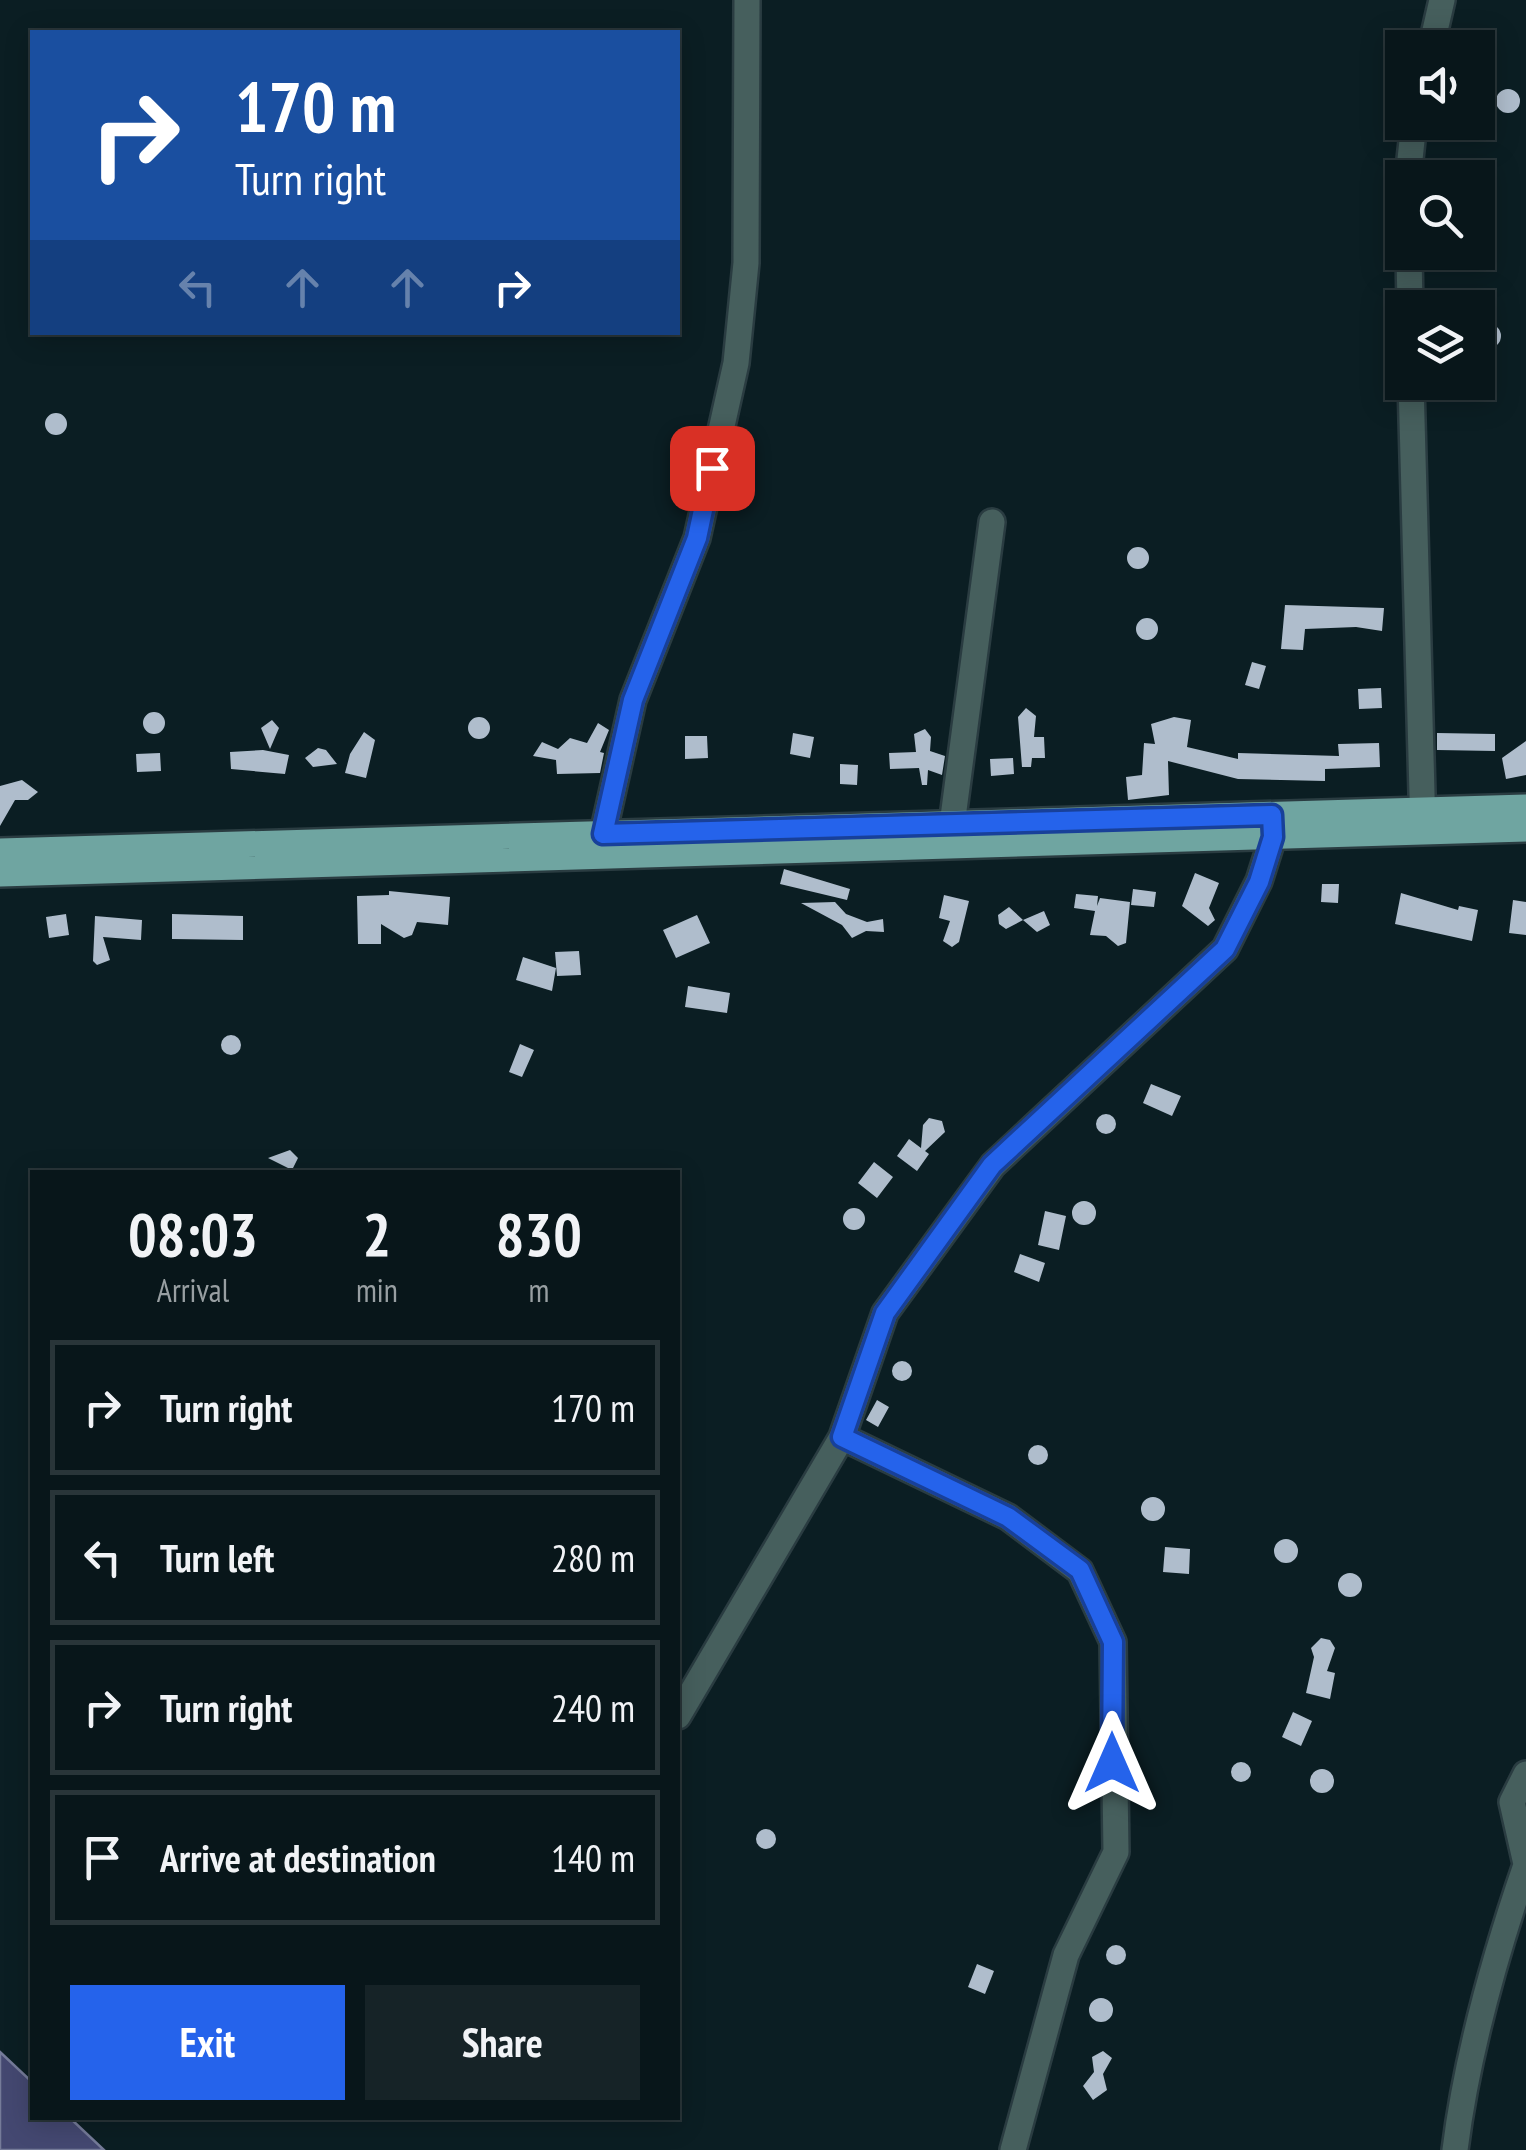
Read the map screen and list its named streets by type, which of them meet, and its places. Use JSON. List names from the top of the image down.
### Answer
{
  "page": {
    "turn": ["170 m", "Turn right"],
    "eta": [
      "08:03",
      "Arrival",
      "2",
      "min",
      "830",
      "m"
    ],
    "list": [
      {
        "name": "Turn right",
        "value": "170 m"
      },
      {
        "name": "Turn left",
        "value": "280 m"
      },
      {
        "name": "Turn right",
        "value": "240 m"
      },
      {
        "name": "Arrive at destination",
        "value": "140 m"
      }
    ],
    "buttons": ["Exit", "Share"]
  }
}
